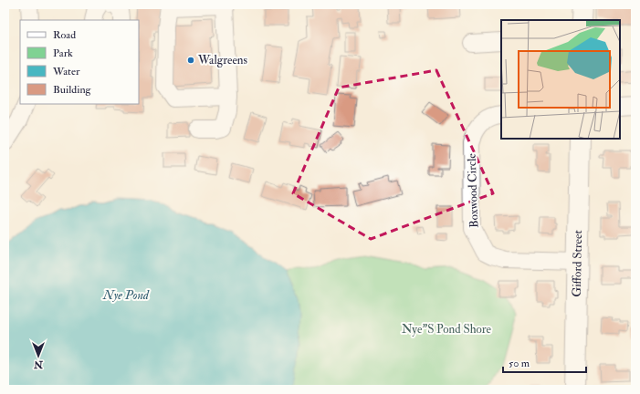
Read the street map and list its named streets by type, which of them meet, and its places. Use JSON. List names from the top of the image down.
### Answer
{
  "streets": {
    "main road": ["Gifford Street"],
    "street": ["Boxwood Circle"]
  },
  "crossings": [
    ["Boxwood Circle", "Gifford Street"]
  ],
  "water": ["Nye Pond"],
  "parks": ["Nye\"S Pond Shore"],
  "places": ["Walgreens"],
  "legend": [
    "Road",
    "Park",
    "Water",
    "Building"
  ],
  "scale_bar": "50 m",
  "north": "bottom"
}
